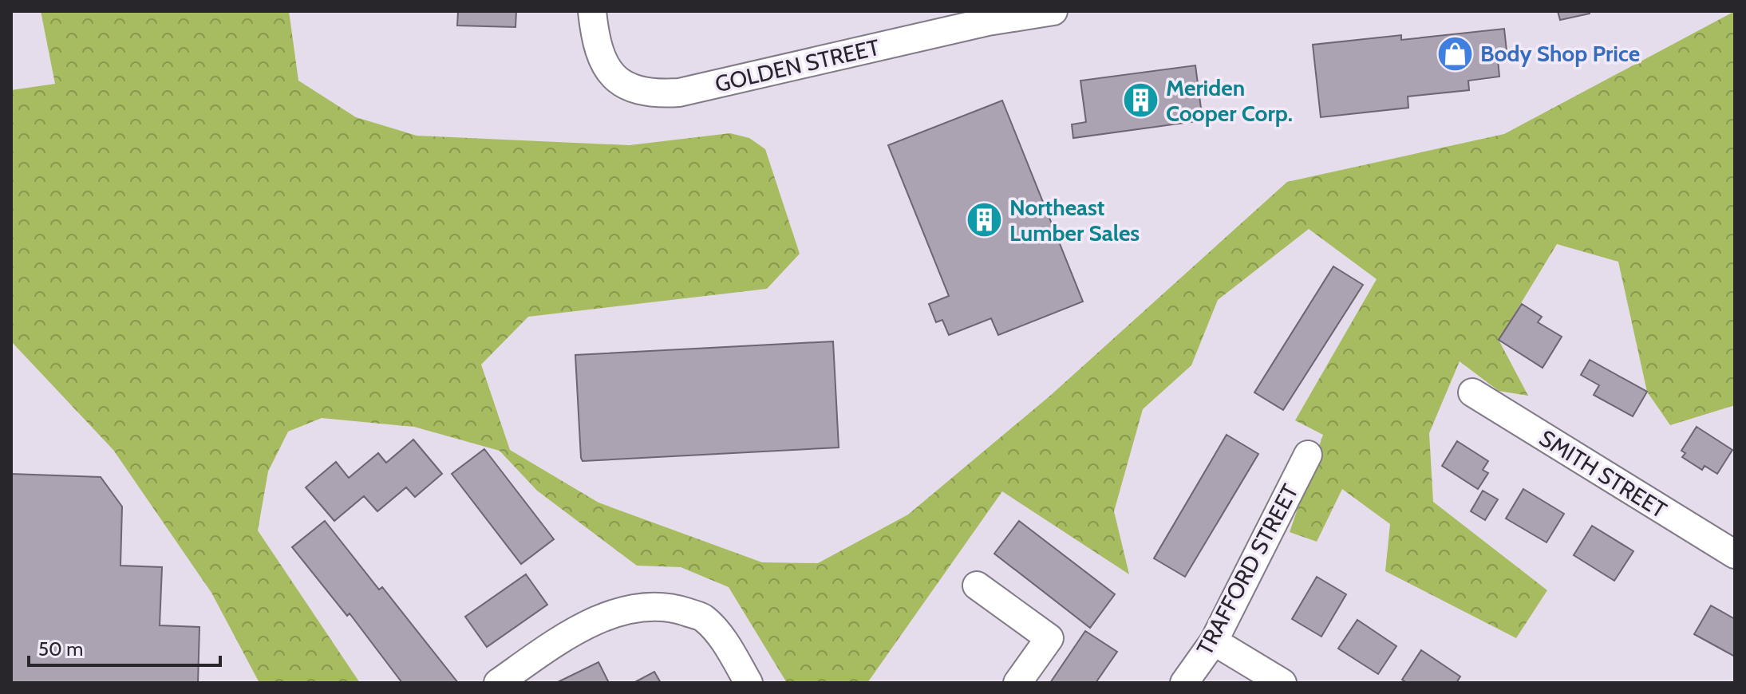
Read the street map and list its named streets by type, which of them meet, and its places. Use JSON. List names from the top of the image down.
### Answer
{
  "streets": {
    "street": ["GOLDEN STREET", "SMITH STREET", "TRAFFORD STREET"]
  },
  "places": {
    "shop": ["Body Shop Price"],
    "building": ["Meriden Cooper Corp.", "Northeast Lumber Sales"]
  },
  "scale_bar": "50 m"
}
